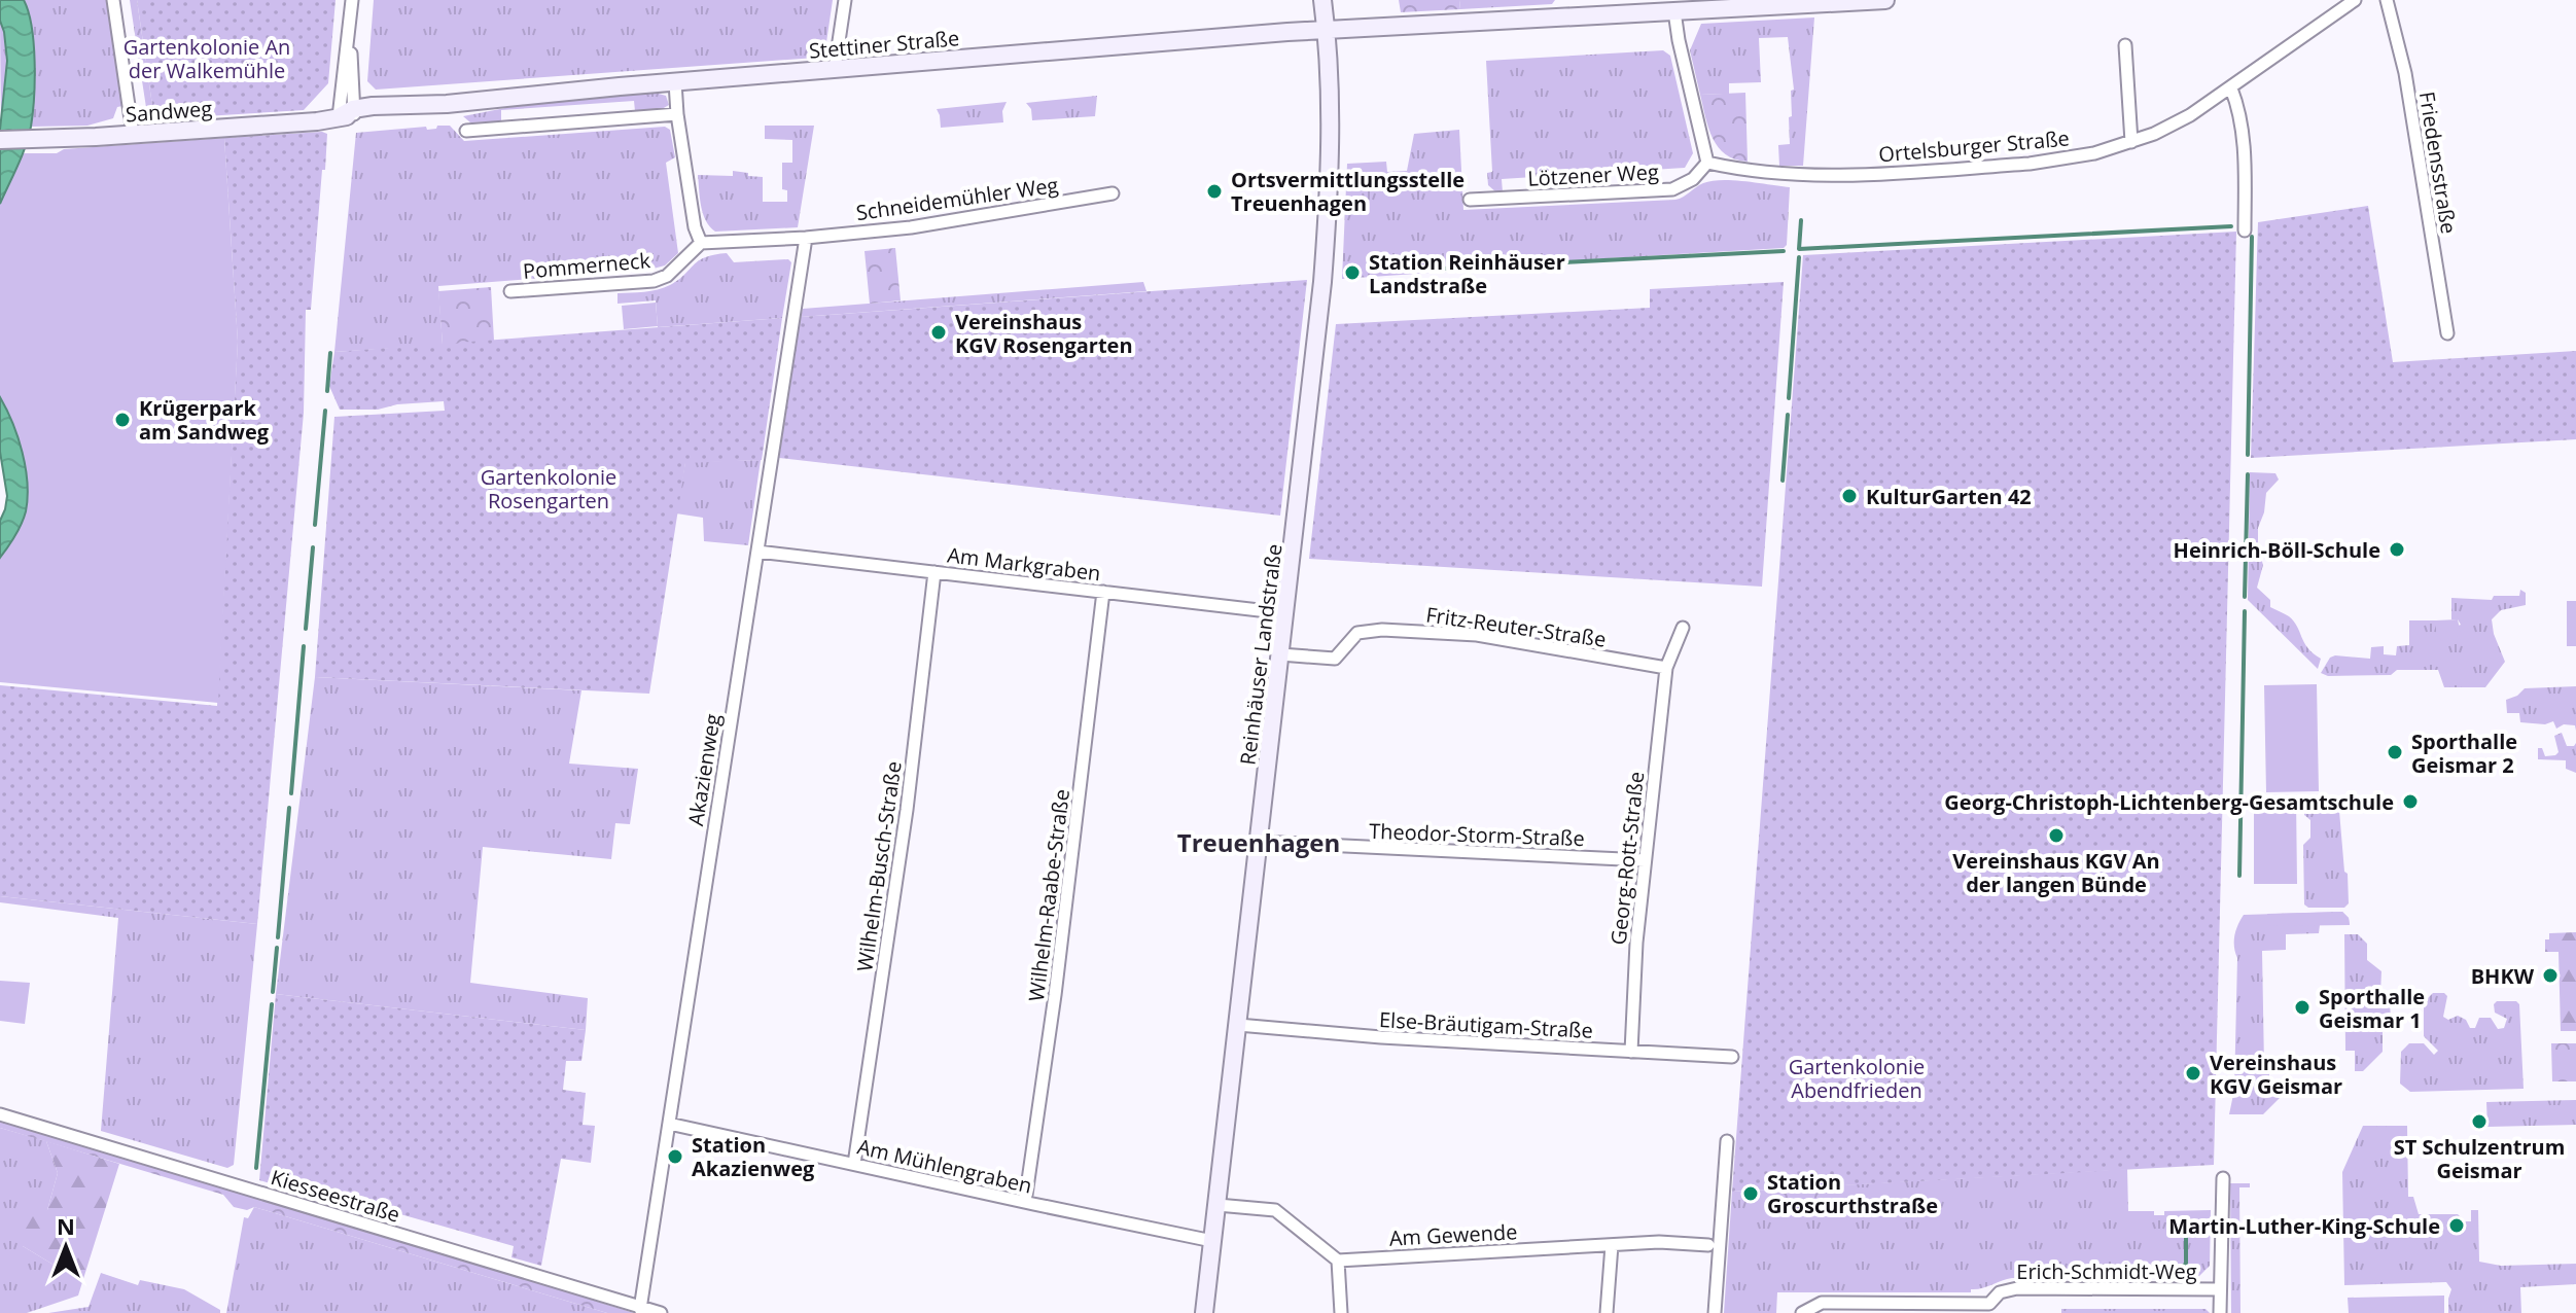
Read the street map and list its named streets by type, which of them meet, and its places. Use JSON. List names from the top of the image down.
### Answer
{
  "streets": {
    "street": [
      "Stettiner Straße",
      "Sandweg",
      "Ortelsburger Straße",
      "Friedensstraße",
      "Lötzener Weg",
      "Schneidemühler Weg",
      "Pommerneck",
      "Am Markgraben",
      "Fritz-Reuter-Straße",
      "Reinhäuser Landstraße",
      "Akazienweg",
      "Theodor-Storm-Straße",
      "Georg-Rott-Straße",
      "Wilhelm-Busch-Straße",
      "Wilhelm-Raabe-Straße",
      "Else-Bräutigam-Straße",
      "Am Mühlengraben",
      "Kiesseestraße",
      "Am Gewende",
      "Erich-Schmidt-Weg"
    ]
  },
  "crossings": [
    ["Stettiner Straße", "Sandweg"],
    ["Stettiner Straße", "Reinhäuser Landstraße"],
    ["Ortelsburger Straße", "Lötzener Weg"],
    ["Schneidemühler Weg", "Akazienweg"],
    ["Am Markgraben", "Reinhäuser Landstraße"],
    ["Am Markgraben", "Akazienweg"],
    ["Am Markgraben", "Wilhelm-Busch-Straße"],
    ["Am Markgraben", "Wilhelm-Raabe-Straße"],
    ["Fritz-Reuter-Straße", "Reinhäuser Landstraße"],
    ["Fritz-Reuter-Straße", "Georg-Rott-Straße"],
    ["Reinhäuser Landstraße", "Theodor-Storm-Straße"],
    ["Reinhäuser Landstraße", "Else-Bräutigam-Straße"],
    ["Reinhäuser Landstraße", "Am Mühlengraben"],
    ["Akazienweg", "Am Mühlengraben"],
    ["Akazienweg", "Kiesseestraße"],
    ["Theodor-Storm-Straße", "Georg-Rott-Straße"],
    ["Georg-Rott-Straße", "Else-Bräutigam-Straße"],
    ["Wilhelm-Busch-Straße", "Am Mühlengraben"],
    ["Wilhelm-Raabe-Straße", "Am Mühlengraben"]
  ],
  "districts": ["Treuenhagen"],
  "parks": ["Gartenkolonie An der Walkemühle", "Gartenkolonie Rosengarten", "Gartenkolonie Abendfrieden"],
  "places": [
    "Ortsvermittlungsstelle Treuenhagen",
    "Station Reinhäuser Landstraße",
    "Vereinshaus KGV Rosengarten",
    "Krügerpark am Sandweg",
    "KulturGarten 42",
    "Heinrich-Böll-Schule",
    "Sporthalle Geismar 2",
    "Georg-Christoph-Lichtenberg-Gesamtschule",
    "Vereinshaus KGV An der langen Bünde",
    "BHKW",
    "Sporthalle Geismar 1",
    "Vereinshaus KGV Geismar",
    "ST Schulzentrum Geismar",
    "Station Akazienweg",
    "Station Groscurthstraße",
    "Martin-Luther-King-Schule"
  ],
  "north": "top"
}
